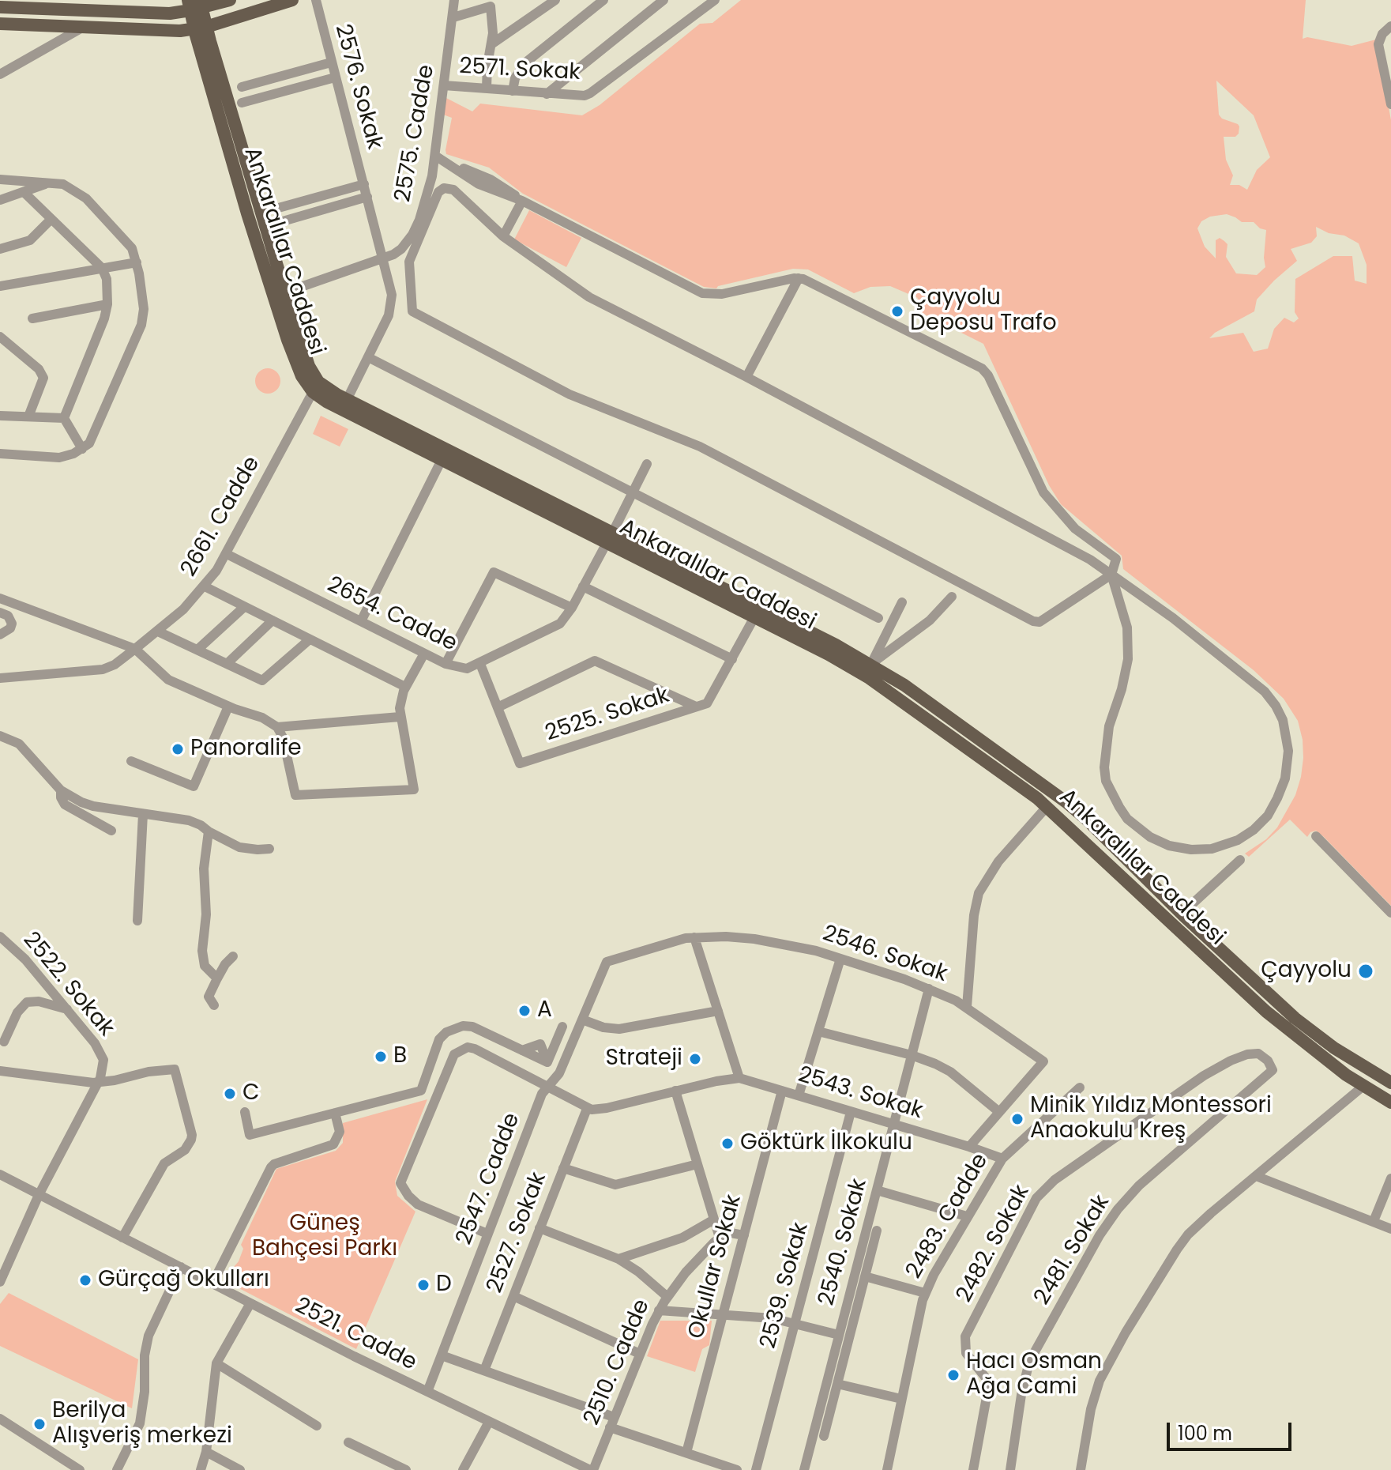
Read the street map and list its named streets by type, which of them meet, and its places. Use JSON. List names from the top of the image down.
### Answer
{
  "streets": {
    "main road": ["Ankaralılar Caddesi"],
    "street": [
      "2571. Sokak",
      "2576. Sokak",
      "2575. Cadde",
      "2661. Cadde",
      "2654. Cadde",
      "2525. Sokak",
      "2546. Sokak",
      "2522. Sokak",
      "2543. Sokak",
      "2547. Cadde",
      "2483. Cadde",
      "2527. Sokak",
      "2540. Sokak",
      "2482. Sokak",
      "2481. Sokak",
      "Okullar Sokak",
      "2539. Sokak",
      "2521. Cadde",
      "2510. Cadde"
    ]
  },
  "crossings": [
    ["2571. Sokak", "2575. Cadde"],
    ["2576. Sokak", "2575. Cadde"],
    ["2576. Sokak", "Ankaralılar Caddesi"],
    ["2575. Cadde", "Ankaralılar Caddesi"],
    ["Ankaralılar Caddesi", "2661. Cadde"],
    ["Ankaralılar Caddesi", "2654. Cadde"],
    ["2661. Cadde", "2654. Cadde"],
    ["2546. Sokak", "2547. Cadde"],
    ["2546. Sokak", "2540. Sokak"],
    ["2522. Sokak", "2521. Cadde"],
    ["2543. Sokak", "2483. Cadde"],
    ["2543. Sokak", "2540. Sokak"],
    ["2543. Sokak", "Okullar Sokak"],
    ["2543. Sokak", "2539. Sokak"],
    ["2547. Cadde", "2521. Cadde"],
    ["2482. Sokak", "2481. Sokak"],
    ["2521. Cadde", "2510. Cadde"]
  ],
  "parks": ["Güneş Bahçesi Parkı"],
  "places": [
    "Çayyolu Deposu Trafo",
    "Panoralife",
    "Çayyolu",
    "A",
    "B",
    "Strateji",
    "C",
    "Minik Yıldız Montessori Anaokulu Kreş",
    "Göktürk İlkokulu",
    "Gürçağ Okulları",
    "D",
    "Hacı Osman Ağa Cami",
    "Berilya Alışveriş merkezi"
  ],
  "scale_bar": "100 m"
}
